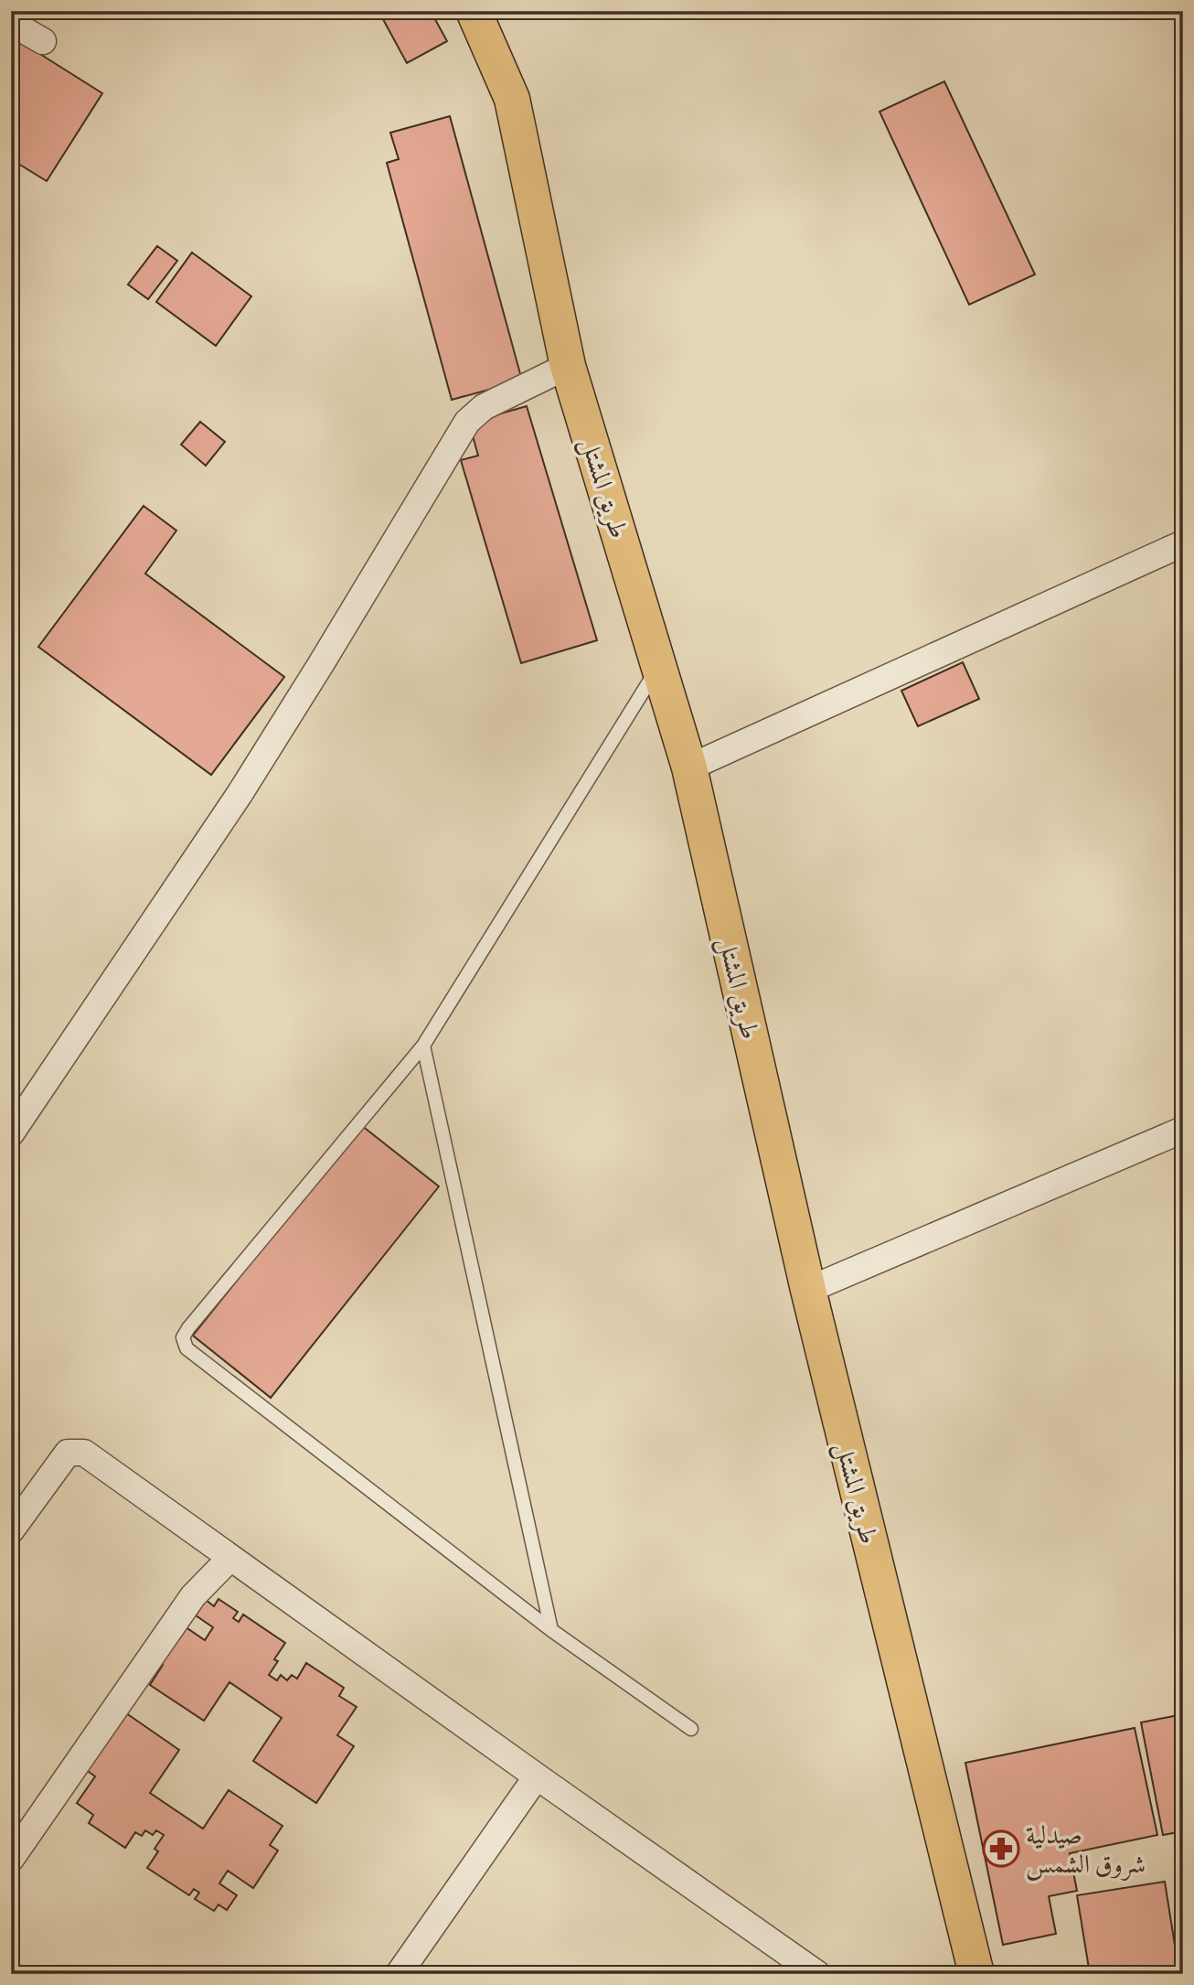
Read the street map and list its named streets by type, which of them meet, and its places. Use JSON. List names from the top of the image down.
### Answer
{
  "streets": {
    "main road": ["طريق المشتل"]
  },
  "places": {
    "pharmacy": ["صيدلية شروق الشمس"]
  }
}
